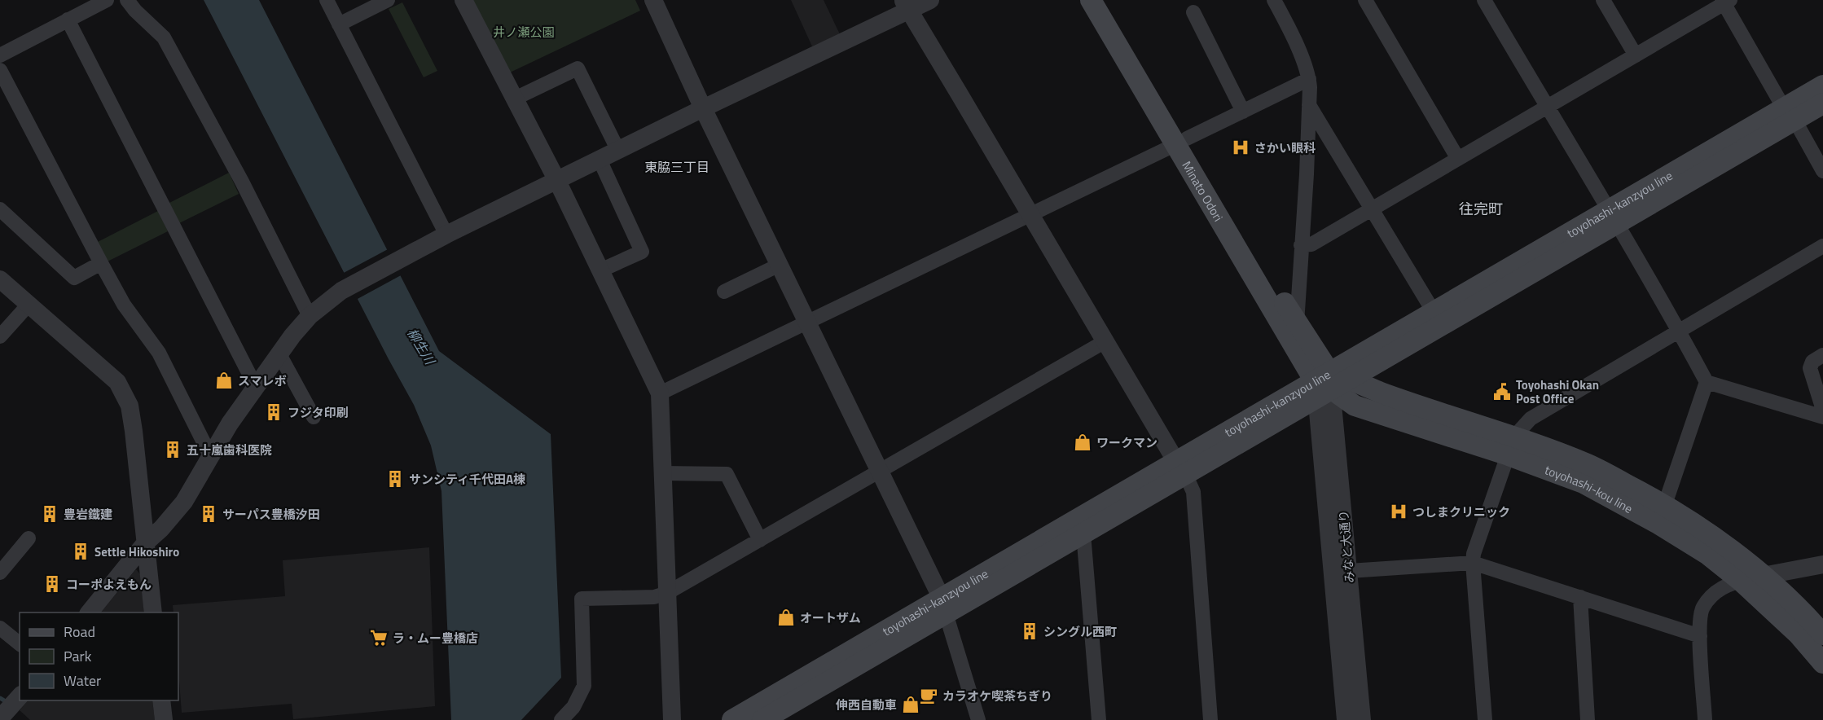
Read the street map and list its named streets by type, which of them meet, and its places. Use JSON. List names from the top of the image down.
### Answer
{
  "streets": {
    "main road": ["Minato Odori", "toyohashi-kanzyou line", "toyohashi-kou line"],
    "street": ["みなと大通り"]
  },
  "crossings": [
    ["Minato Odori", "toyohashi-kanzyou line"],
    ["Minato Odori", "toyohashi-kou line"],
    ["Minato Odori", "みなと大通り"],
    ["toyohashi-kanzyou line", "toyohashi-kou line"],
    ["toyohashi-kanzyou line", "みなと大通り"],
    ["toyohashi-kou line", "みなと大通り"]
  ],
  "districts": ["東脇三丁目", "往完町"],
  "water": ["柳生川"],
  "parks": ["井ノ瀬公園"],
  "places": {
    "hospital": ["さかい眼科", "つしまクリニック"],
    "shop": [
      "スマレボ",
      "ワークマン",
      "オートザム",
      "伸西自動車"
    ],
    "public building": ["Toyohashi Okan Post Office"],
    "building": [
      "フジタ印刷",
      "五十嵐歯科医院",
      "サンシティ千代田A棟",
      "豊岩鐵建",
      "サーパス豊橋汐田",
      "Settle Hikoshiro",
      "コーポよえもん",
      "シングル西町"
    ],
    "supermarket": ["ラ・ムー豊橋店"],
    "cafe": ["カラオケ喫茶ちぎり"]
  },
  "legend": ["Road", "Park", "Water"]
}
